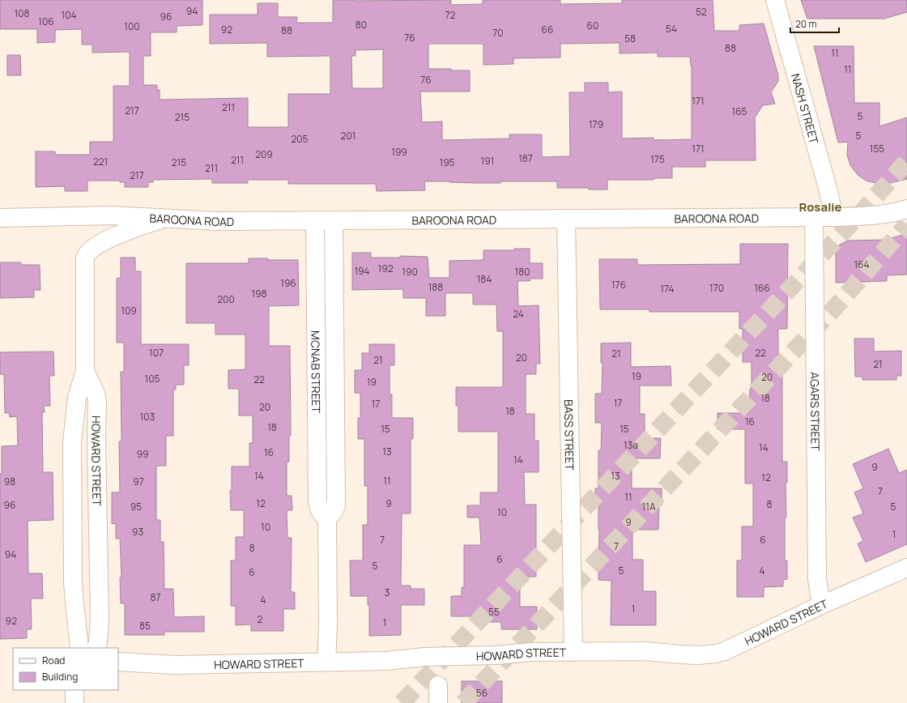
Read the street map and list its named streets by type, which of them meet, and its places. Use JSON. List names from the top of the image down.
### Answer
{
  "streets": {
    "street": [
      "NASH STREET",
      "BAROONA ROAD",
      "MCNAB STREET",
      "AGARS STREET",
      "BASS STREET",
      "HOWARD STREET"
    ]
  },
  "crossings": [
    ["NASH STREET", "BAROONA ROAD"],
    ["BAROONA ROAD", "MCNAB STREET"],
    ["BAROONA ROAD", "AGARS STREET"],
    ["BAROONA ROAD", "BASS STREET"],
    ["BAROONA ROAD", "HOWARD STREET"],
    ["AGARS STREET", "HOWARD STREET"],
    ["BASS STREET", "HOWARD STREET"]
  ],
  "districts": ["Rosalie"],
  "house_numbers": [
    "94",
    "52",
    "108",
    "104",
    "72",
    "96",
    "106",
    "80",
    "60",
    "100",
    "54",
    "92",
    "66",
    "88",
    "70",
    "76",
    "58",
    "88",
    "11",
    "11",
    "76",
    "171",
    "211",
    "217",
    "165",
    "5",
    "215",
    "179",
    "201",
    "5",
    "205",
    "171",
    "155",
    "199",
    "209",
    "187",
    "175",
    "211",
    "191",
    "221",
    "215",
    "195",
    "211",
    "217",
    "164",
    "192",
    "194",
    "190",
    "180",
    "184",
    "196",
    "176",
    "188",
    "170",
    "166",
    "174",
    "198",
    "200",
    "109",
    "24",
    "107",
    "22",
    "21",
    "20",
    "21",
    "21",
    "19",
    "20",
    "105",
    "22",
    "19",
    "18",
    "17",
    "17",
    "20",
    "18",
    "103",
    "16",
    "18",
    "15",
    "15",
    "13a",
    "14",
    "13",
    "16",
    "99",
    "14",
    "9",
    "14",
    "13",
    "12",
    "11",
    "98",
    "97",
    "7",
    "11",
    "12",
    "9",
    "8",
    "96",
    "95",
    "11A",
    "5",
    "10",
    "9",
    "10",
    "93",
    "1",
    "7",
    "6",
    "7",
    "8",
    "94",
    "6",
    "5",
    "5",
    "4",
    "6",
    "3",
    "87",
    "4",
    "1",
    "55",
    "2",
    "92",
    "1",
    "85",
    "56"
  ],
  "legend": ["Road", "Building"],
  "scale_bar": "20 m"
}
